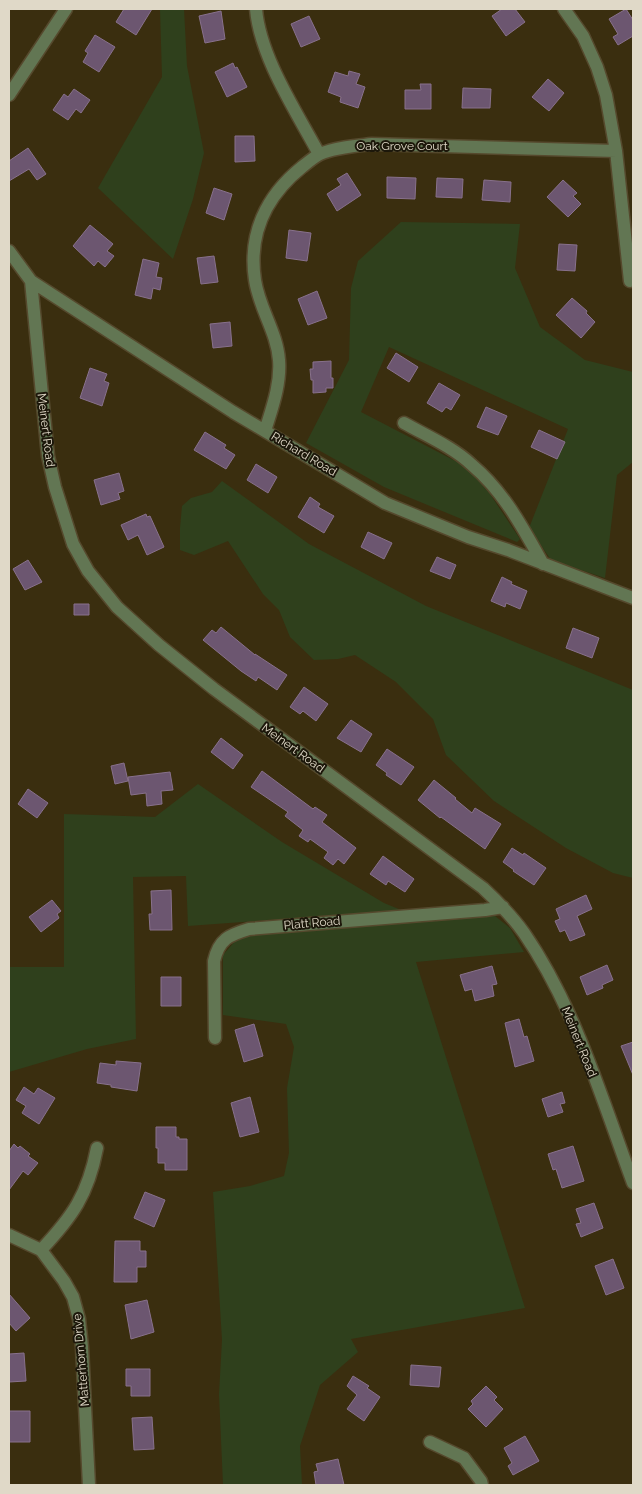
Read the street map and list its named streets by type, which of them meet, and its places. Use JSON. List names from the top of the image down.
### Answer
{
  "streets": {
    "street": [
      "Oak Grove Court",
      "Meinert Road",
      "Richard Road",
      "Platt Road",
      "Matterhorn Drive"
    ]
  },
  "crossings": [
    ["Meinert Road", "Richard Road"],
    ["Meinert Road", "Platt Road"]
  ]
}
